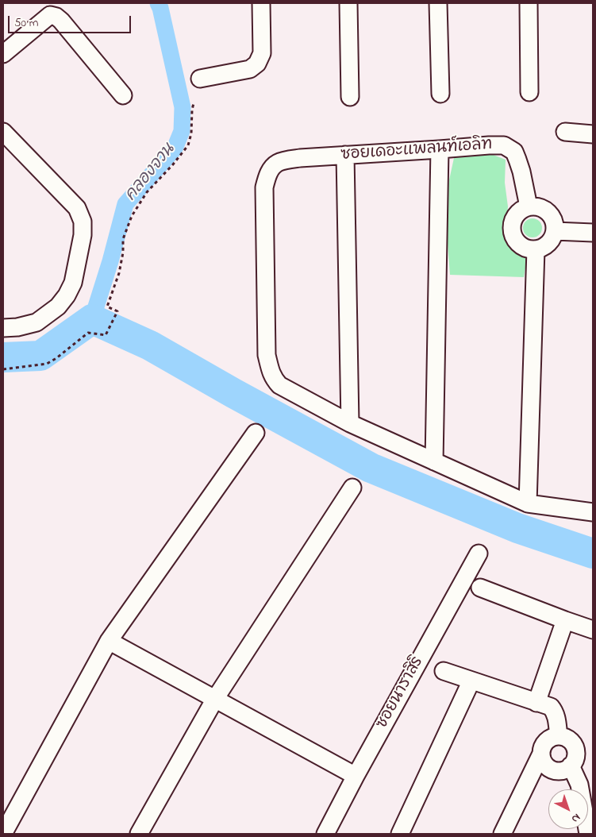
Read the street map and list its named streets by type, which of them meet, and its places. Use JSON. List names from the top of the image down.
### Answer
{
  "streets": {
    "street": ["ซอยเดอะแพลนท์เอลิท", "ซอยนาราสิริ"]
  },
  "water": ["คลองจวน"],
  "scale_bar": "50 m",
  "north": "bottom right"
}
